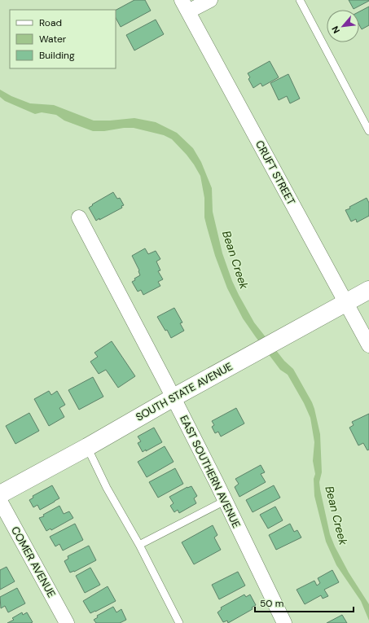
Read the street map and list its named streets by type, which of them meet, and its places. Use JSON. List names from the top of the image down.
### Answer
{
  "streets": {
    "street": [
      "CRUFT STREET",
      "SOUTH STATE AVENUE",
      "EAST SOUTHERN AVENUE",
      "COMER AVENUE"
    ]
  },
  "crossings": [
    ["CRUFT STREET", "SOUTH STATE AVENUE"],
    ["SOUTH STATE AVENUE", "EAST SOUTHERN AVENUE"]
  ],
  "water": ["Bean Creek"],
  "legend": ["Road", "Water", "Building"],
  "scale_bar": "50 m",
  "north": "bottom left"
}
